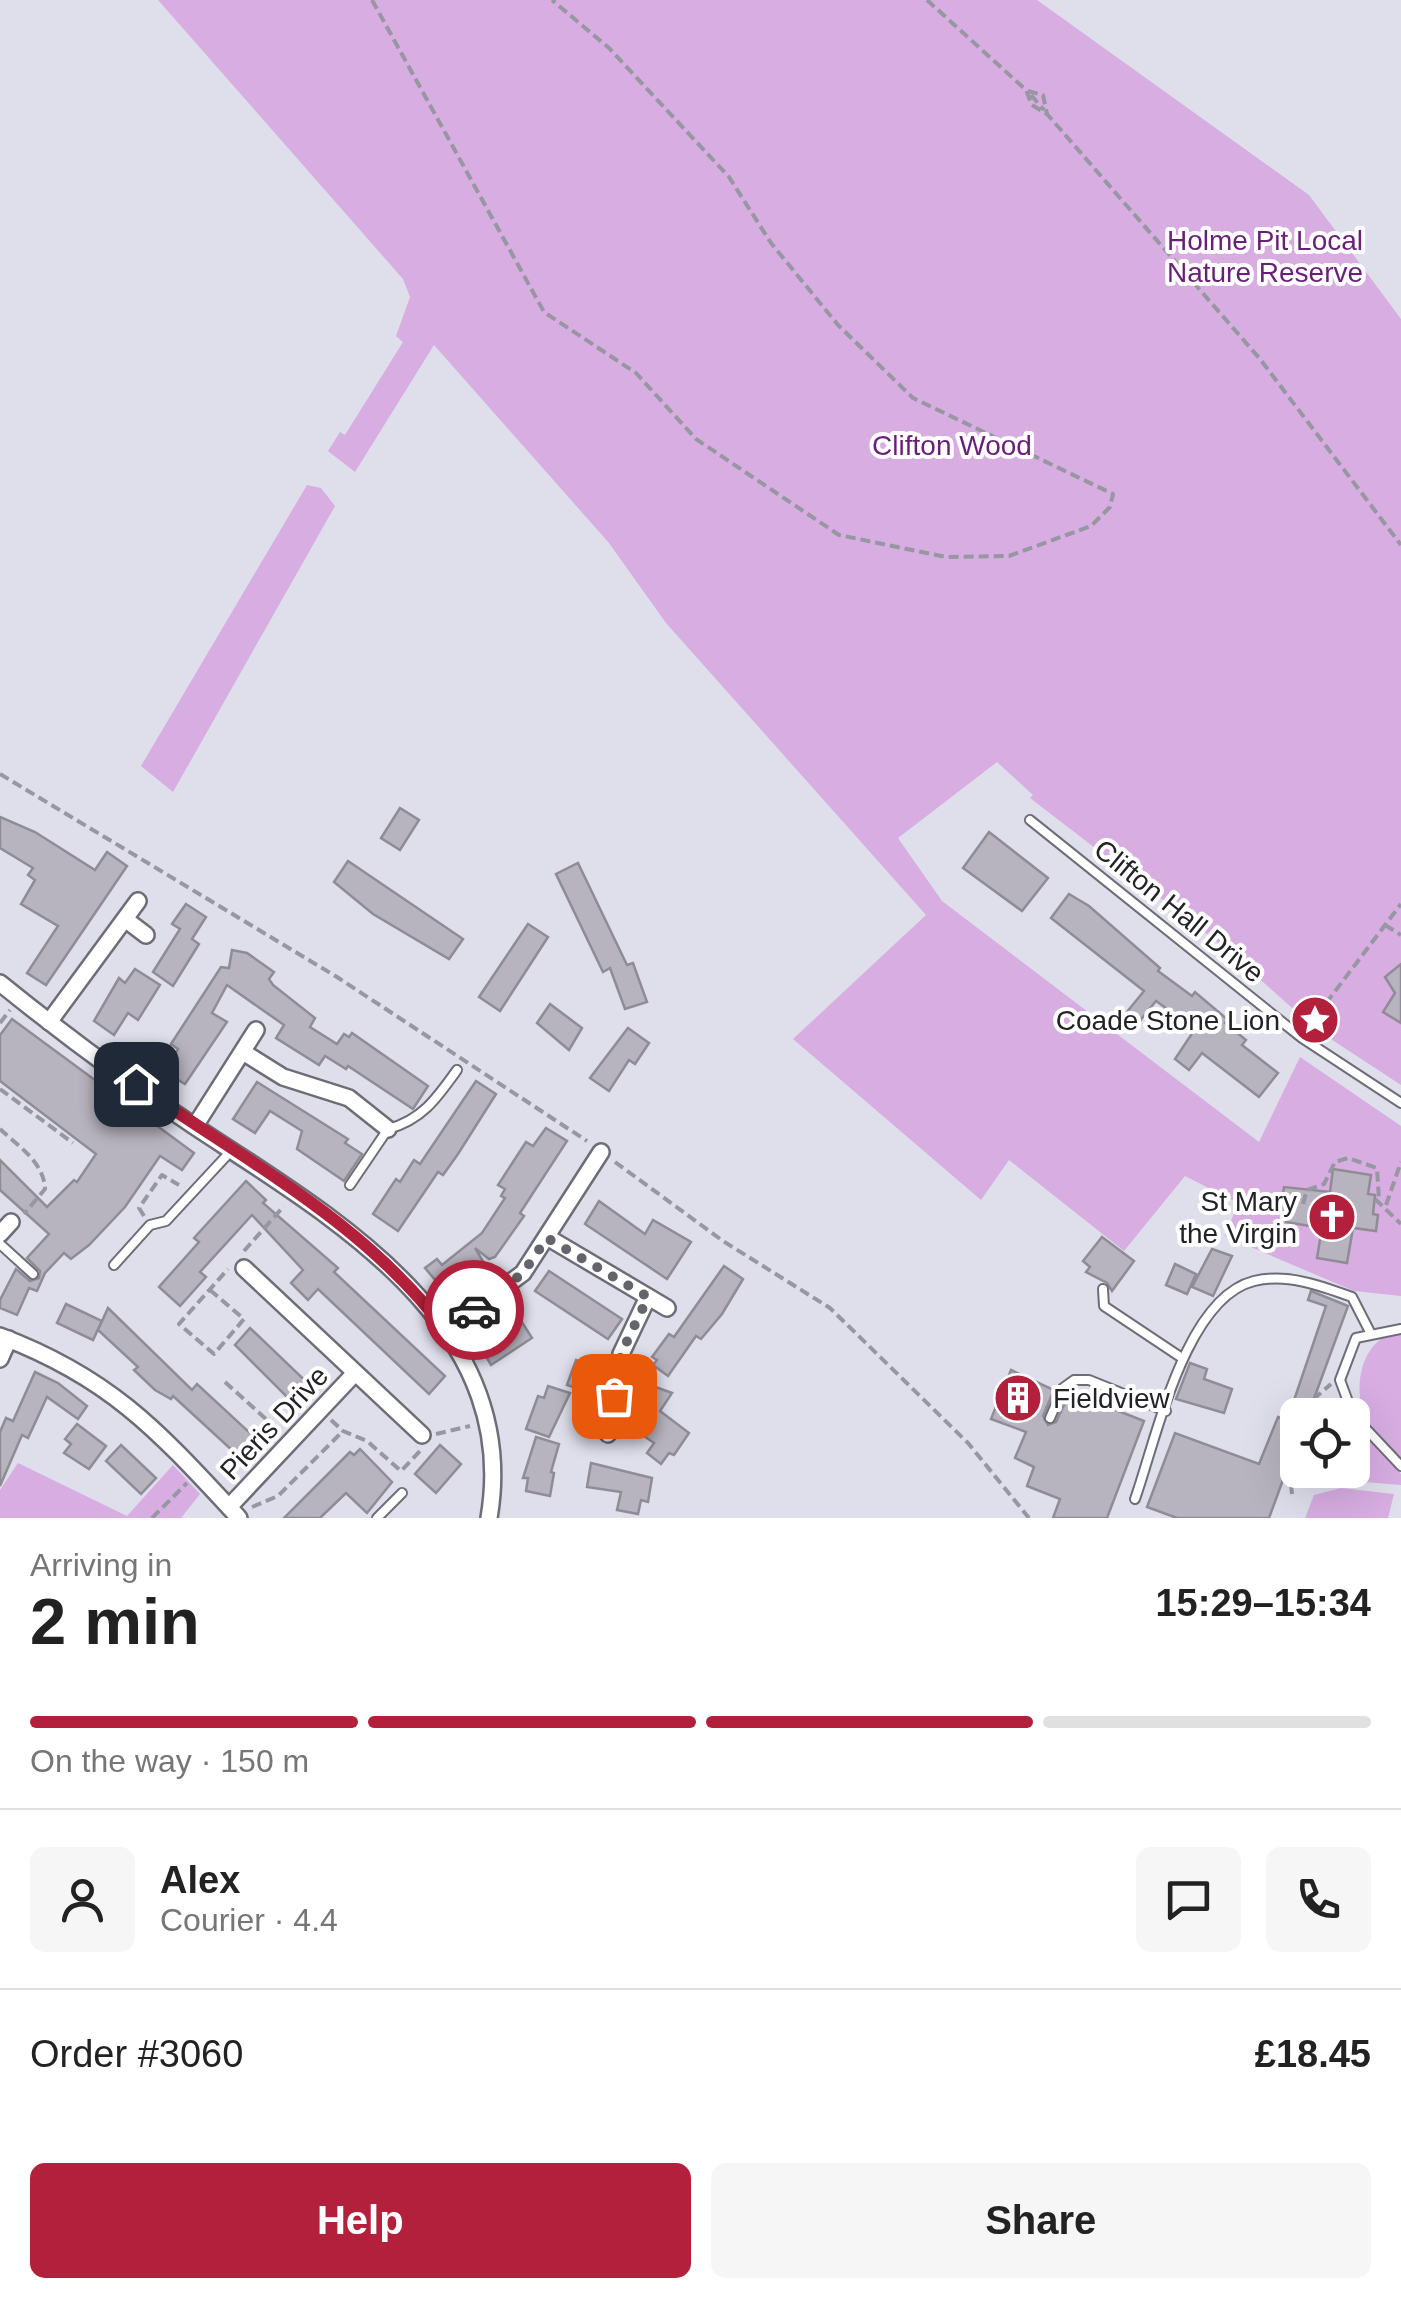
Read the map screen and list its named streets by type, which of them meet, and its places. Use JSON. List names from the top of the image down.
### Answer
{
  "streets": {
    "street": ["Pieris Drive"],
    "lane": ["Clifton Hall Drive"]
  },
  "parks": ["Holme Pit Local Nature Reserve", "Clifton Wood"],
  "places": {
    "place": ["Coade Stone Lion"],
    "church": ["St Mary the Virgin"],
    "building": ["Fieldview"]
  },
  "page": {
    "heading": ["2 min", "Arriving in", "15:29–15:34"],
    "panel": [
      "Alex",
      "Courier · 4.4",
      "Order #3060",
      "£18.45"
    ],
    "bar": "On the way · 150 m",
    "buttons": ["Help", "Share"]
  }
}
